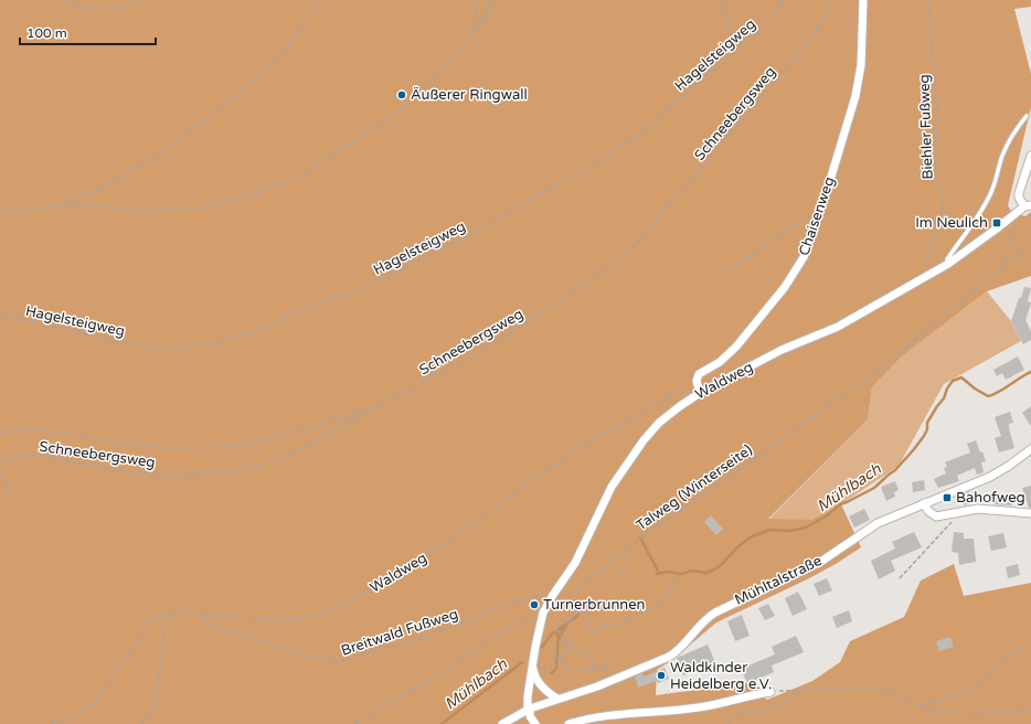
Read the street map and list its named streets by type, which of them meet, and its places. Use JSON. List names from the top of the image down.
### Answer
{
  "streets": {
    "street": ["Chaisenweg", "Waldweg", "Mühltalstraße"],
    "path": [
      "Hagelsteigweg",
      "Schneebergsweg",
      "Biehler Fußweg",
      "Talweg (Winterseite)",
      "Breitwald Fußweg"
    ]
  },
  "crossings": [
    ["Chaisenweg", "Waldweg"],
    ["Waldweg", "Talweg (Winterseite)"],
    ["Waldweg", "Mühltalstraße"],
    ["Waldweg", "Breitwald Fußweg"]
  ],
  "water": ["Mühlbach"],
  "places": {
    "other": ["Äußerer Ringwall", "Turnerbrunnen", "Waldkinder Heidelberg e.V."],
    "transit": ["Im Neulich", "Bahofweg"]
  },
  "scale_bar": "100 m"
}
